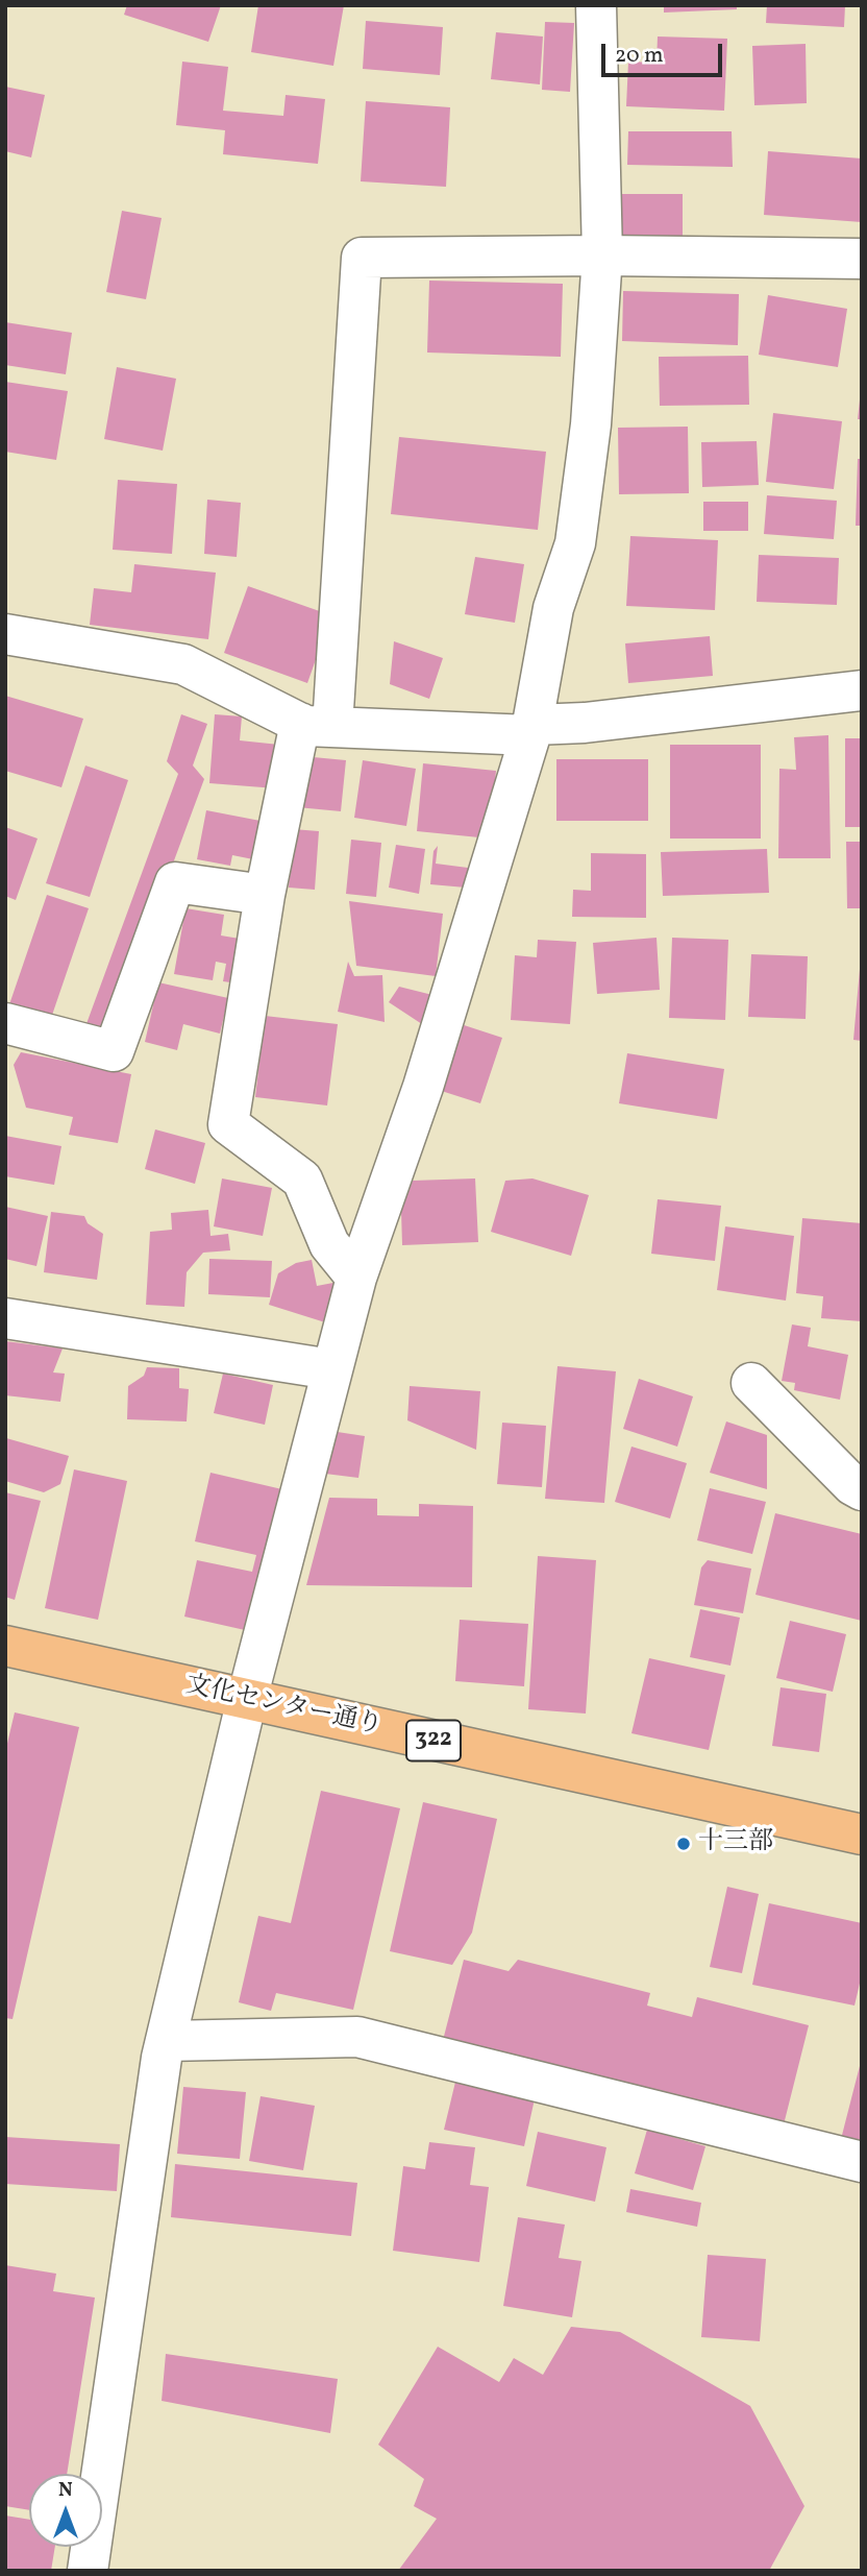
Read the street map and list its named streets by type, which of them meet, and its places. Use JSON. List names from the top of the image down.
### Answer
{
  "streets": {
    "highway": ["文化センター通り", "322"]
  },
  "places": ["十三部"],
  "scale_bar": "20 m",
  "north": "top"
}
